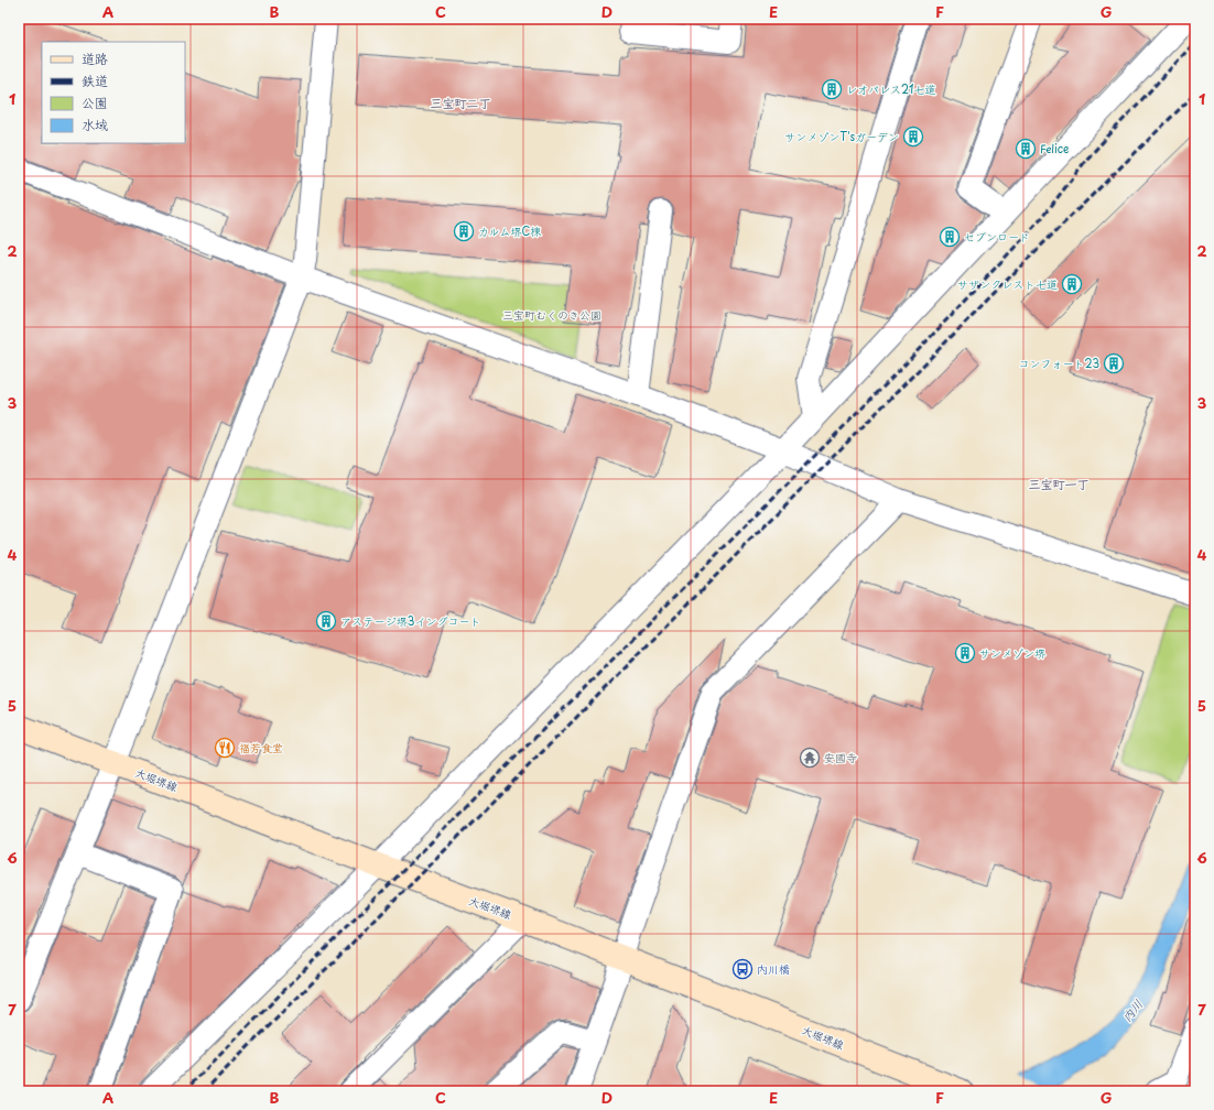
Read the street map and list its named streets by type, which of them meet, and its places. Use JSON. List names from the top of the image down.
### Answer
{
  "streets": {
    "main road": ["大堀堺線"]
  },
  "districts": ["三宝町二丁", "三宝町一丁"],
  "water": ["内川"],
  "parks": ["三宝町むくのき公園"],
  "places": {
    "building": [
      "レオパレス21七道",
      "サンメゾンT'sガーデン",
      "Felice",
      "カルム堺C棟",
      "セブンロード",
      "サザンクレスト七道",
      "コンフォート23",
      "アステージ堺3イングコート",
      "サンメゾン堺"
    ],
    "restaurant": ["福芳食堂"],
    "temple": ["安國寺"],
    "bus stop": ["内川橋"]
  },
  "legend": [
    "道路",
    "鉄道",
    "公園",
    "水域"
  ],
  "grid": {
    "columns": [
      "A",
      "B",
      "C",
      "D",
      "E",
      "F",
      "G"
    ],
    "rows": [
      "1",
      "2",
      "3",
      "4",
      "5",
      "6",
      "7"
    ]
  }
}
